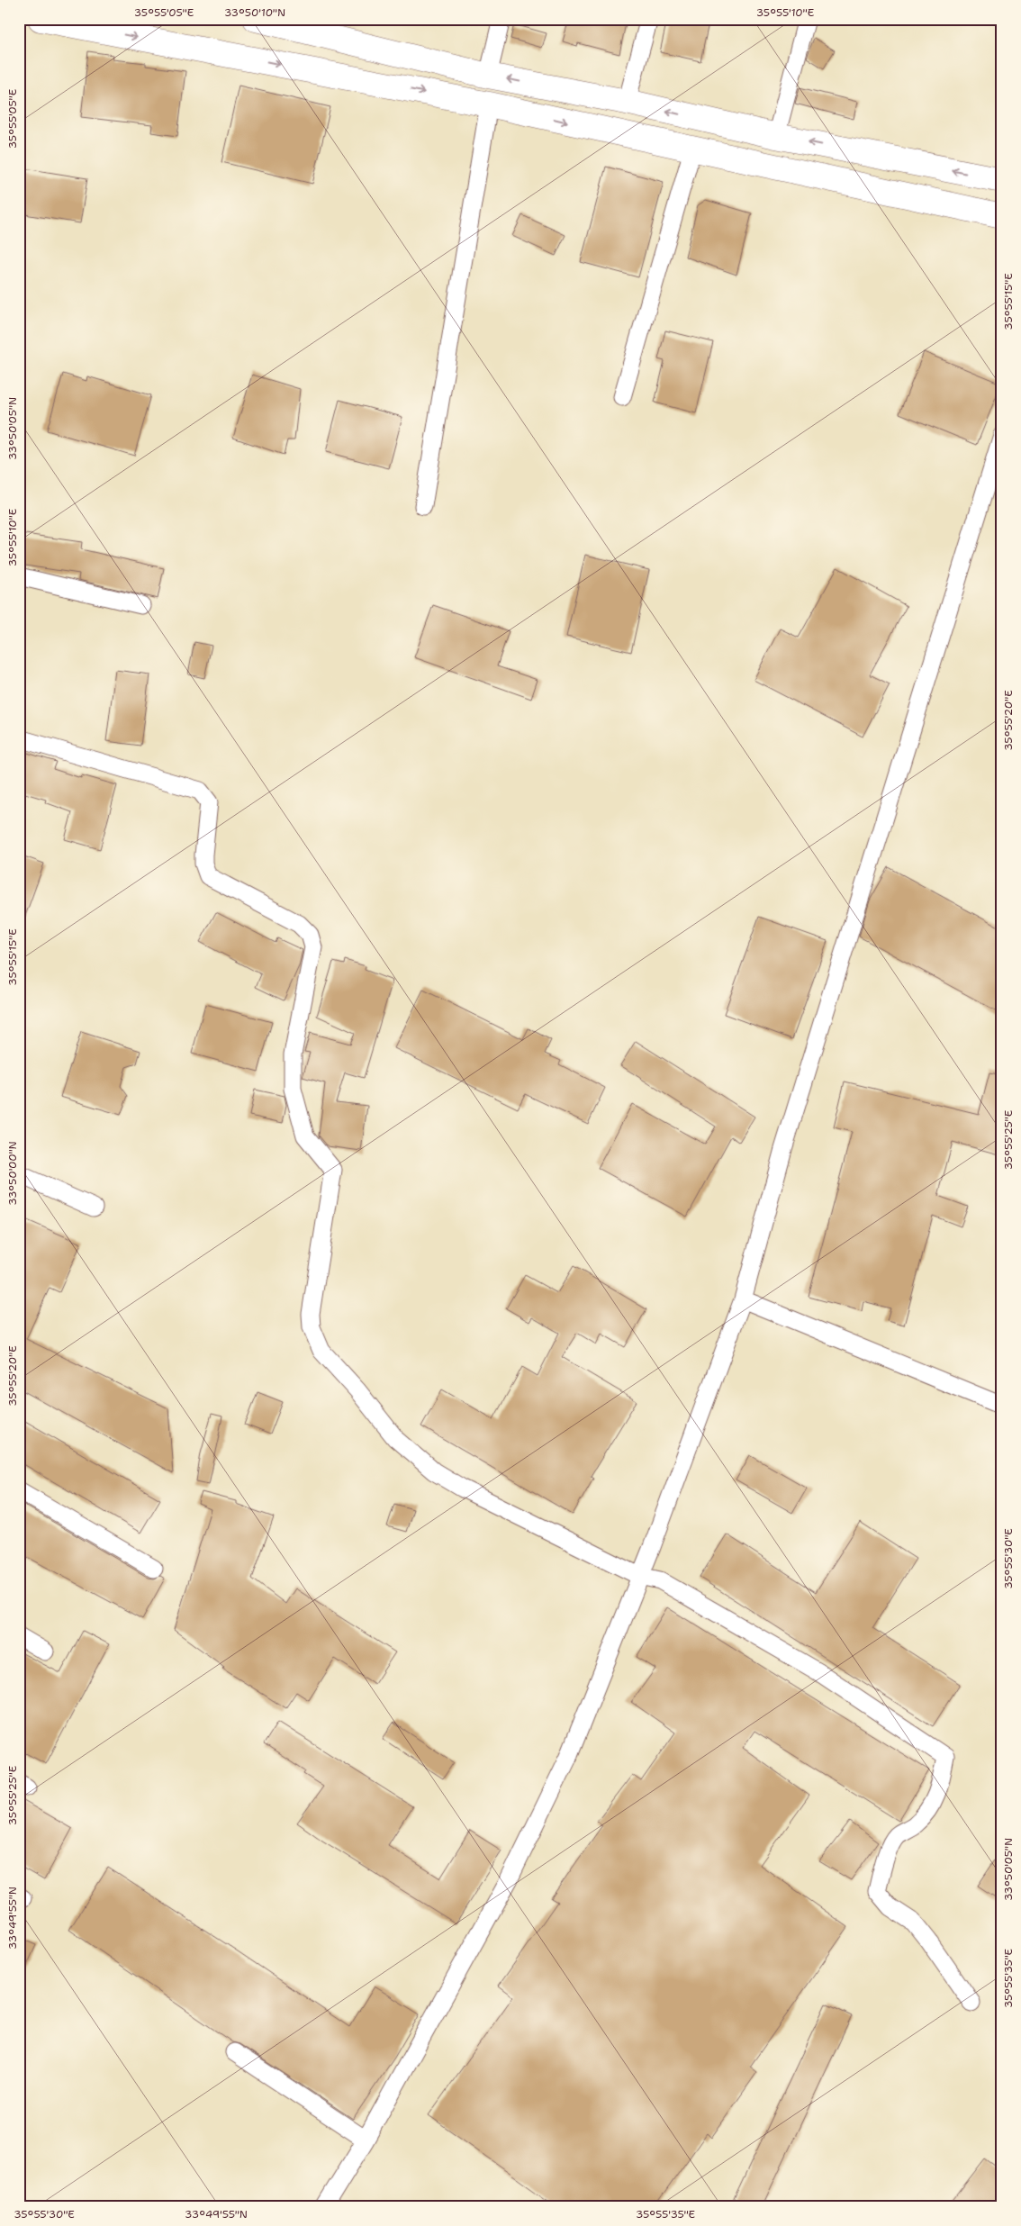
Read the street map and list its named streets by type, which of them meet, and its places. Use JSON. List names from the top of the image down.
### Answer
{
  "coordinates": [
    "35°55'05\"E",
    "33°50'10\"N",
    "35°55'10\"E",
    "35°55'15\"E",
    "33°50'05\"N",
    "35°55'20\"E",
    "35°55'25\"E",
    "33°50'00\"N",
    "35°55'30\"E",
    "33°49'55\"N",
    "35°55'35\"E"
  ]
}
